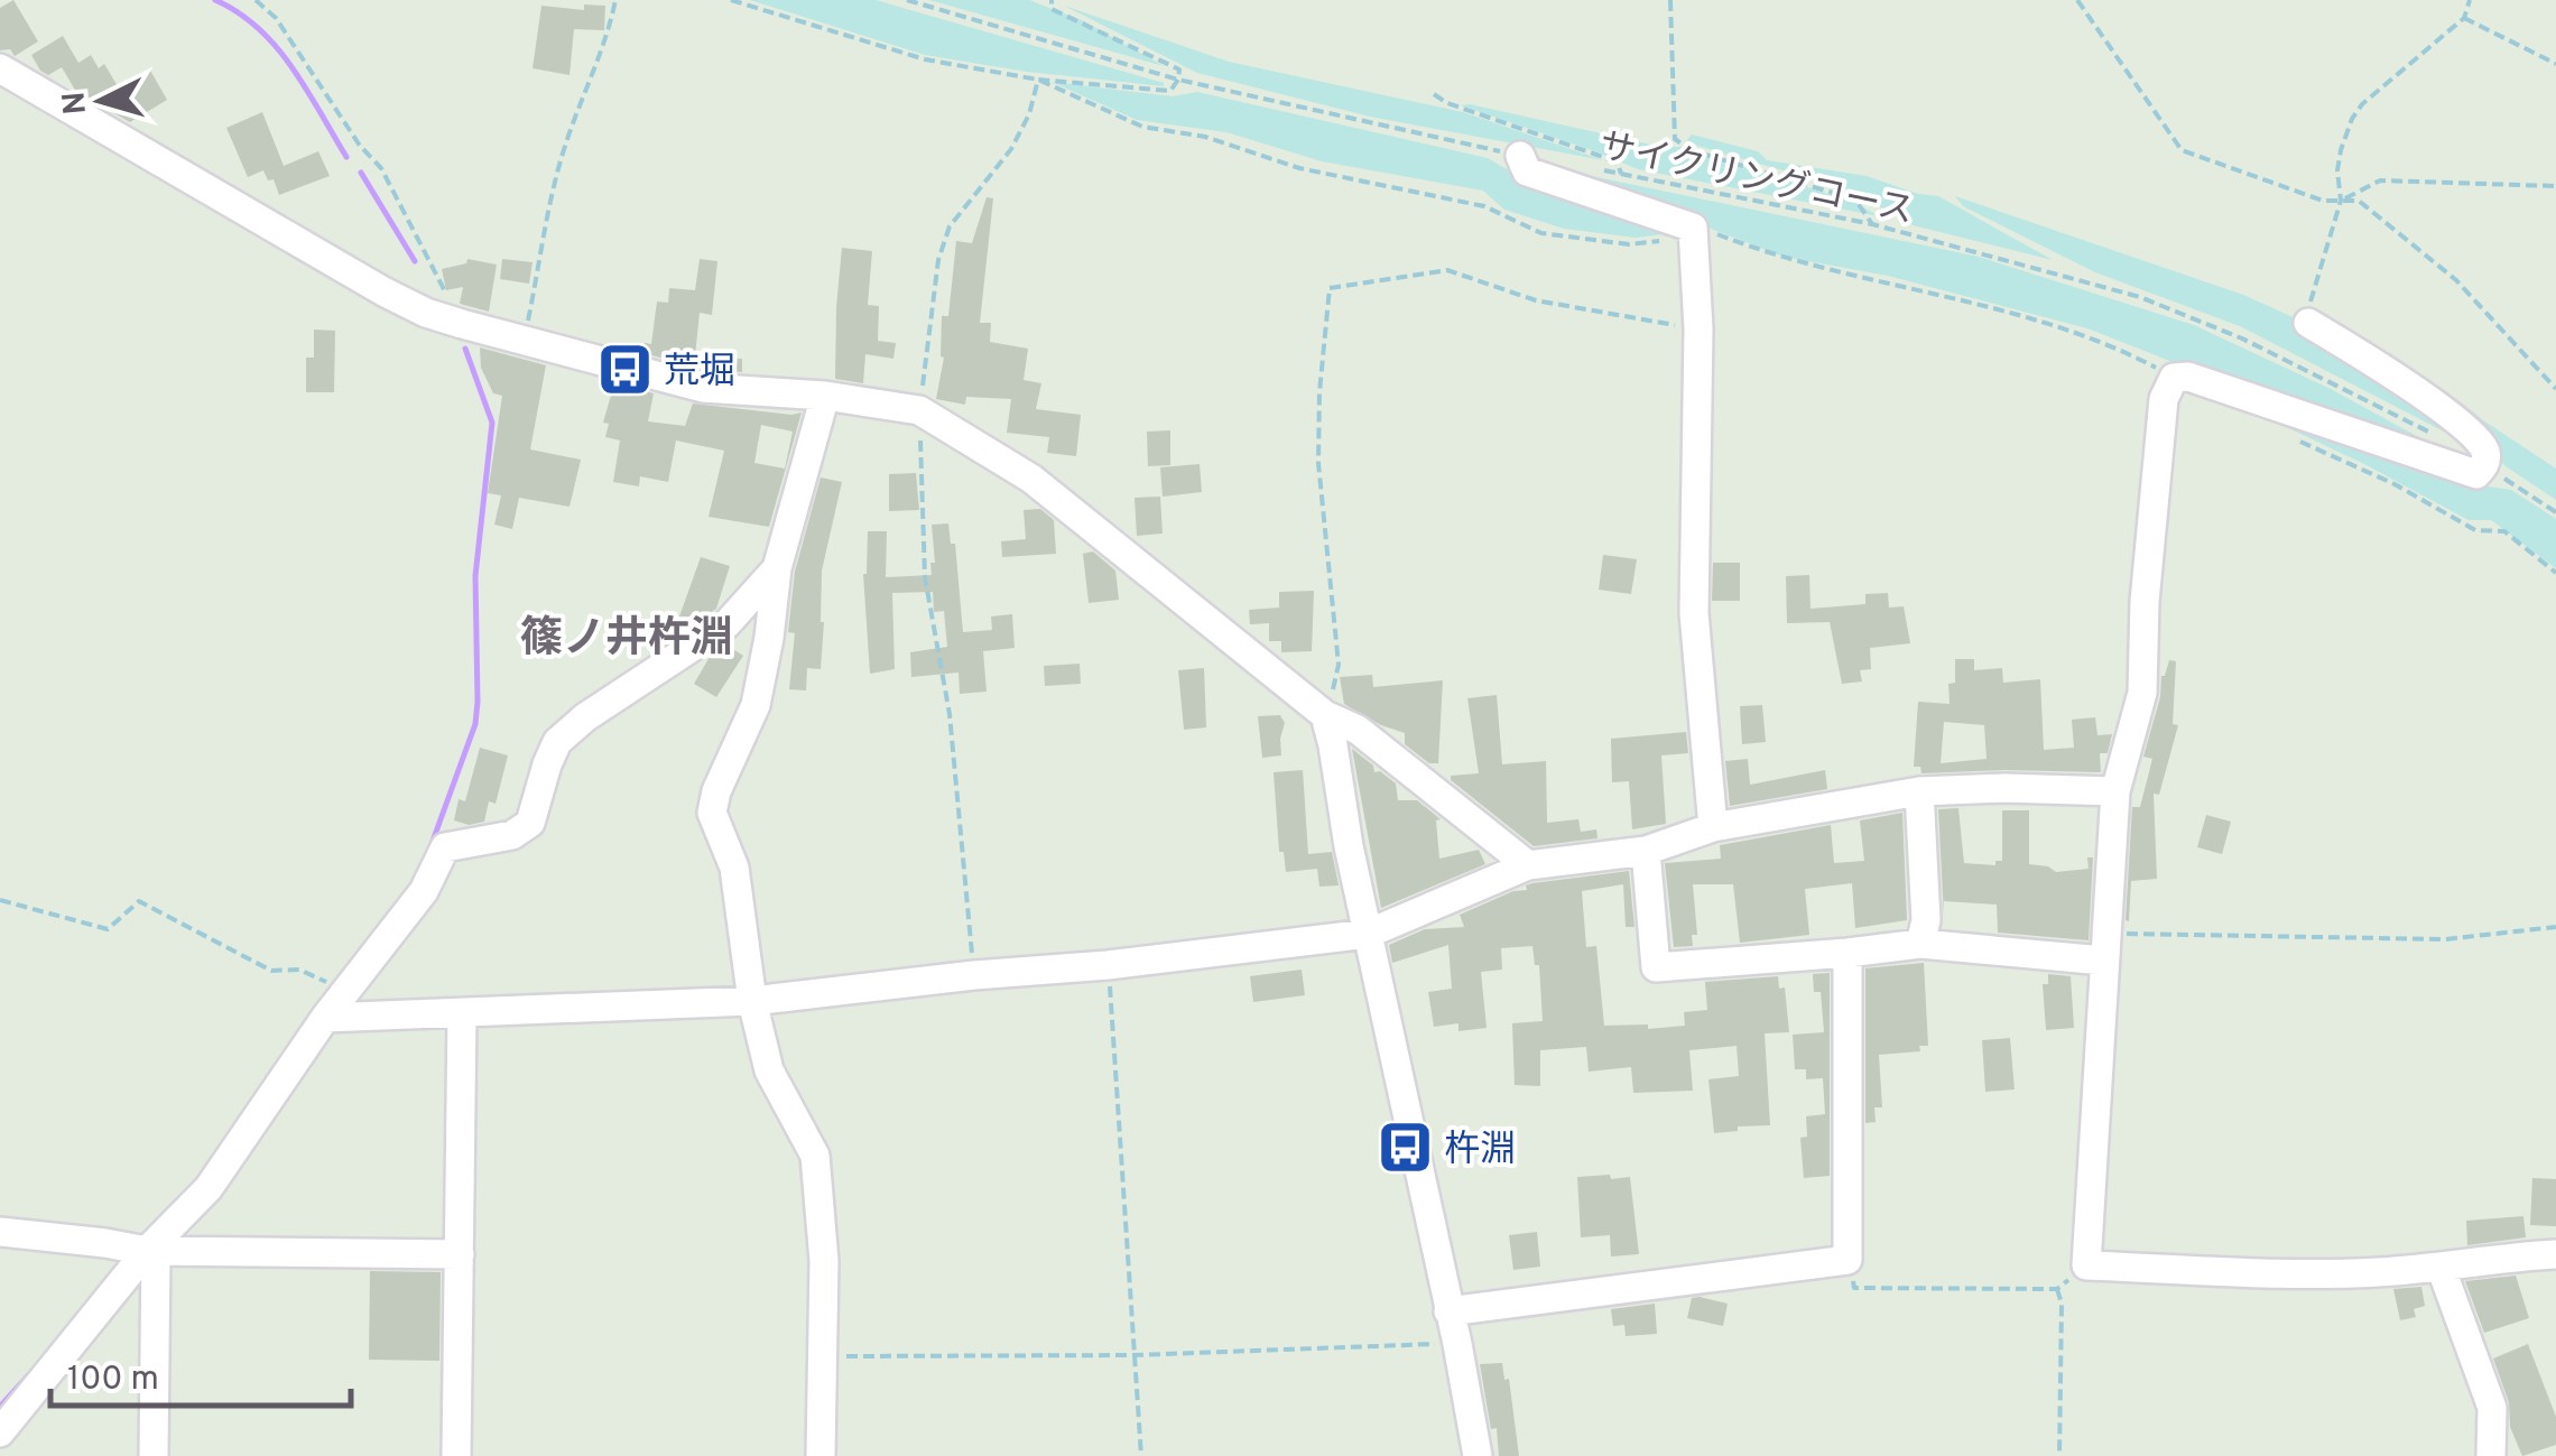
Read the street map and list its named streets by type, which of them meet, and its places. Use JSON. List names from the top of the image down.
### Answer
{
  "streets": {
    "path": ["サイクリングコース"]
  },
  "districts": ["篠ノ井杵淵"],
  "places": {
    "bus stop": ["荒堀", "杵淵"]
  },
  "scale_bar": "100 m",
  "north": "left"
}
